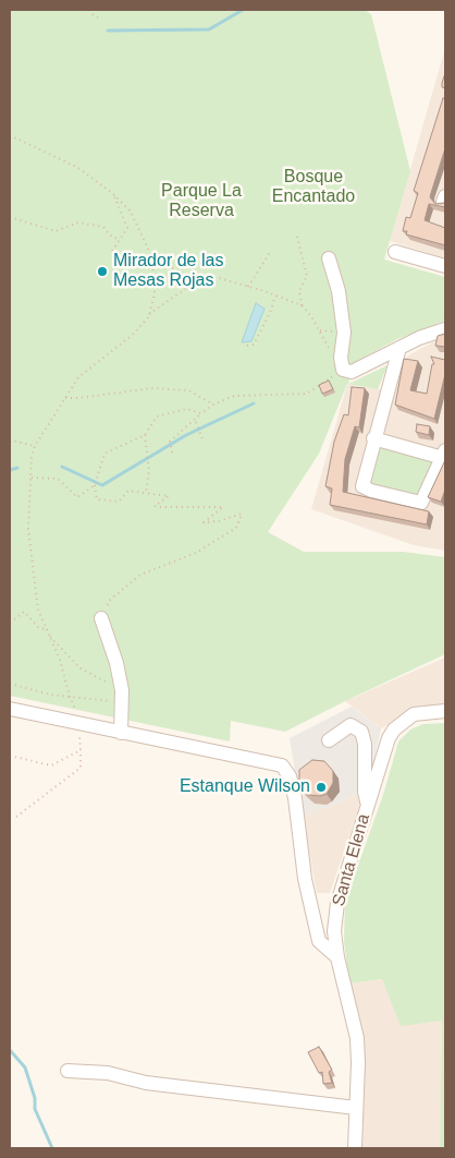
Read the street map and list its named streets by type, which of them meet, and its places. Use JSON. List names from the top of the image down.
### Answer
{
  "streets": {
    "street": ["Santa Elena"]
  },
  "parks": ["Bosque Encantado", "Parque La Reserva"],
  "places": ["Mirador de las Mesas Rojas", "Estanque Wilson"]
}
